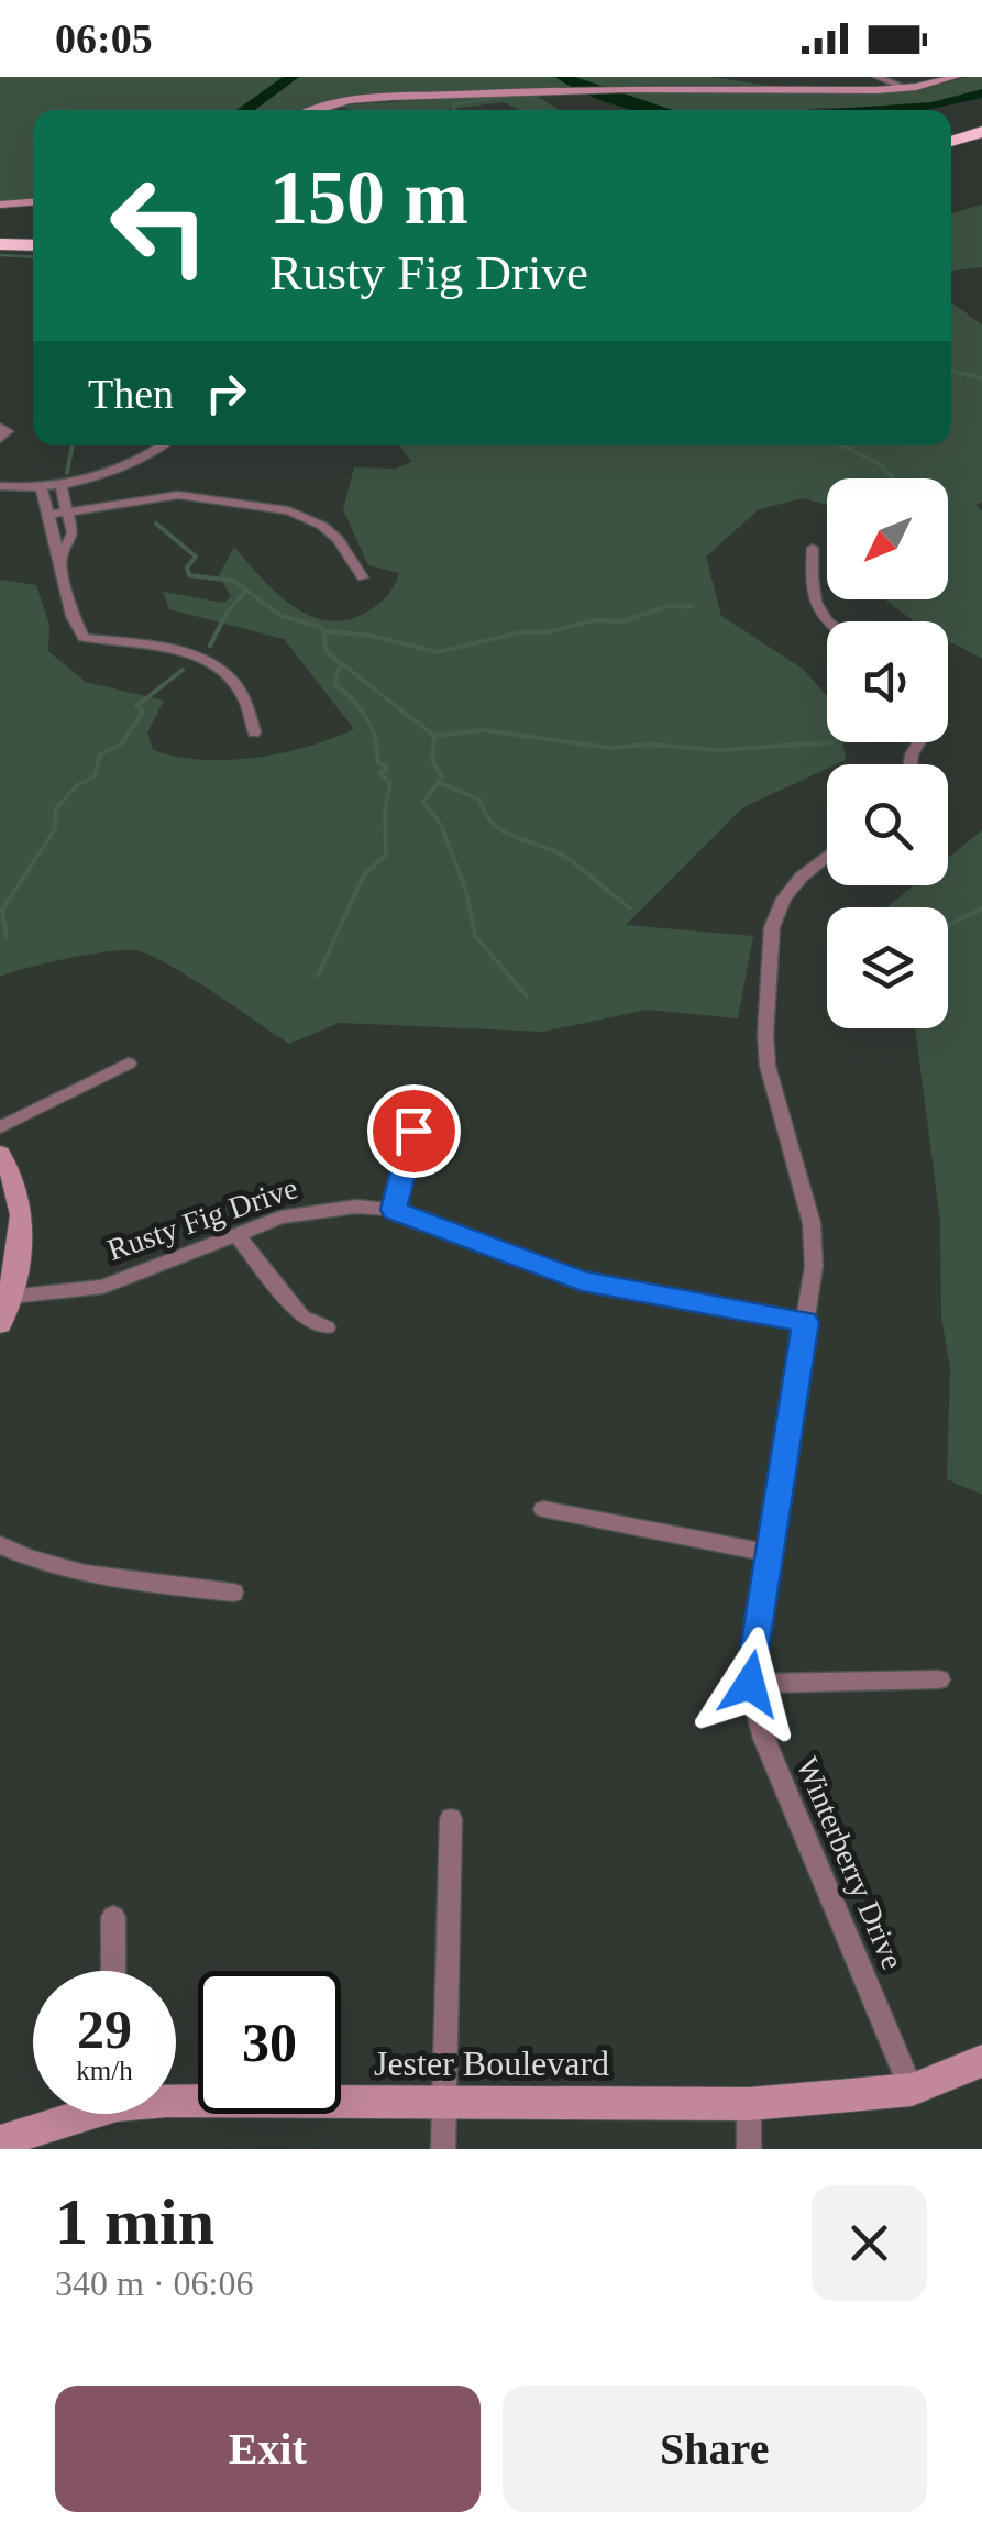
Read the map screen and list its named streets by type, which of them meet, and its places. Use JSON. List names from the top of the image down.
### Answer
{
  "streets": {
    "street": ["Rusty Fig Drive", "Winterberry Drive", "Jester Boulevard"]
  },
  "crossings": [
    ["Rusty Fig Drive", "Winterberry Drive"],
    ["Winterberry Drive", "Jester Boulevard"]
  ],
  "north": "bottom left",
  "page": {
    "status": "06:05",
    "turn": ["150 m", "Rusty Fig Drive"],
    "then": "Then",
    "speed": "29 km/h",
    "limit": "30",
    "heading": ["1 min", "340 m · 06:06"],
    "buttons": ["Exit", "Share"]
  }
}
